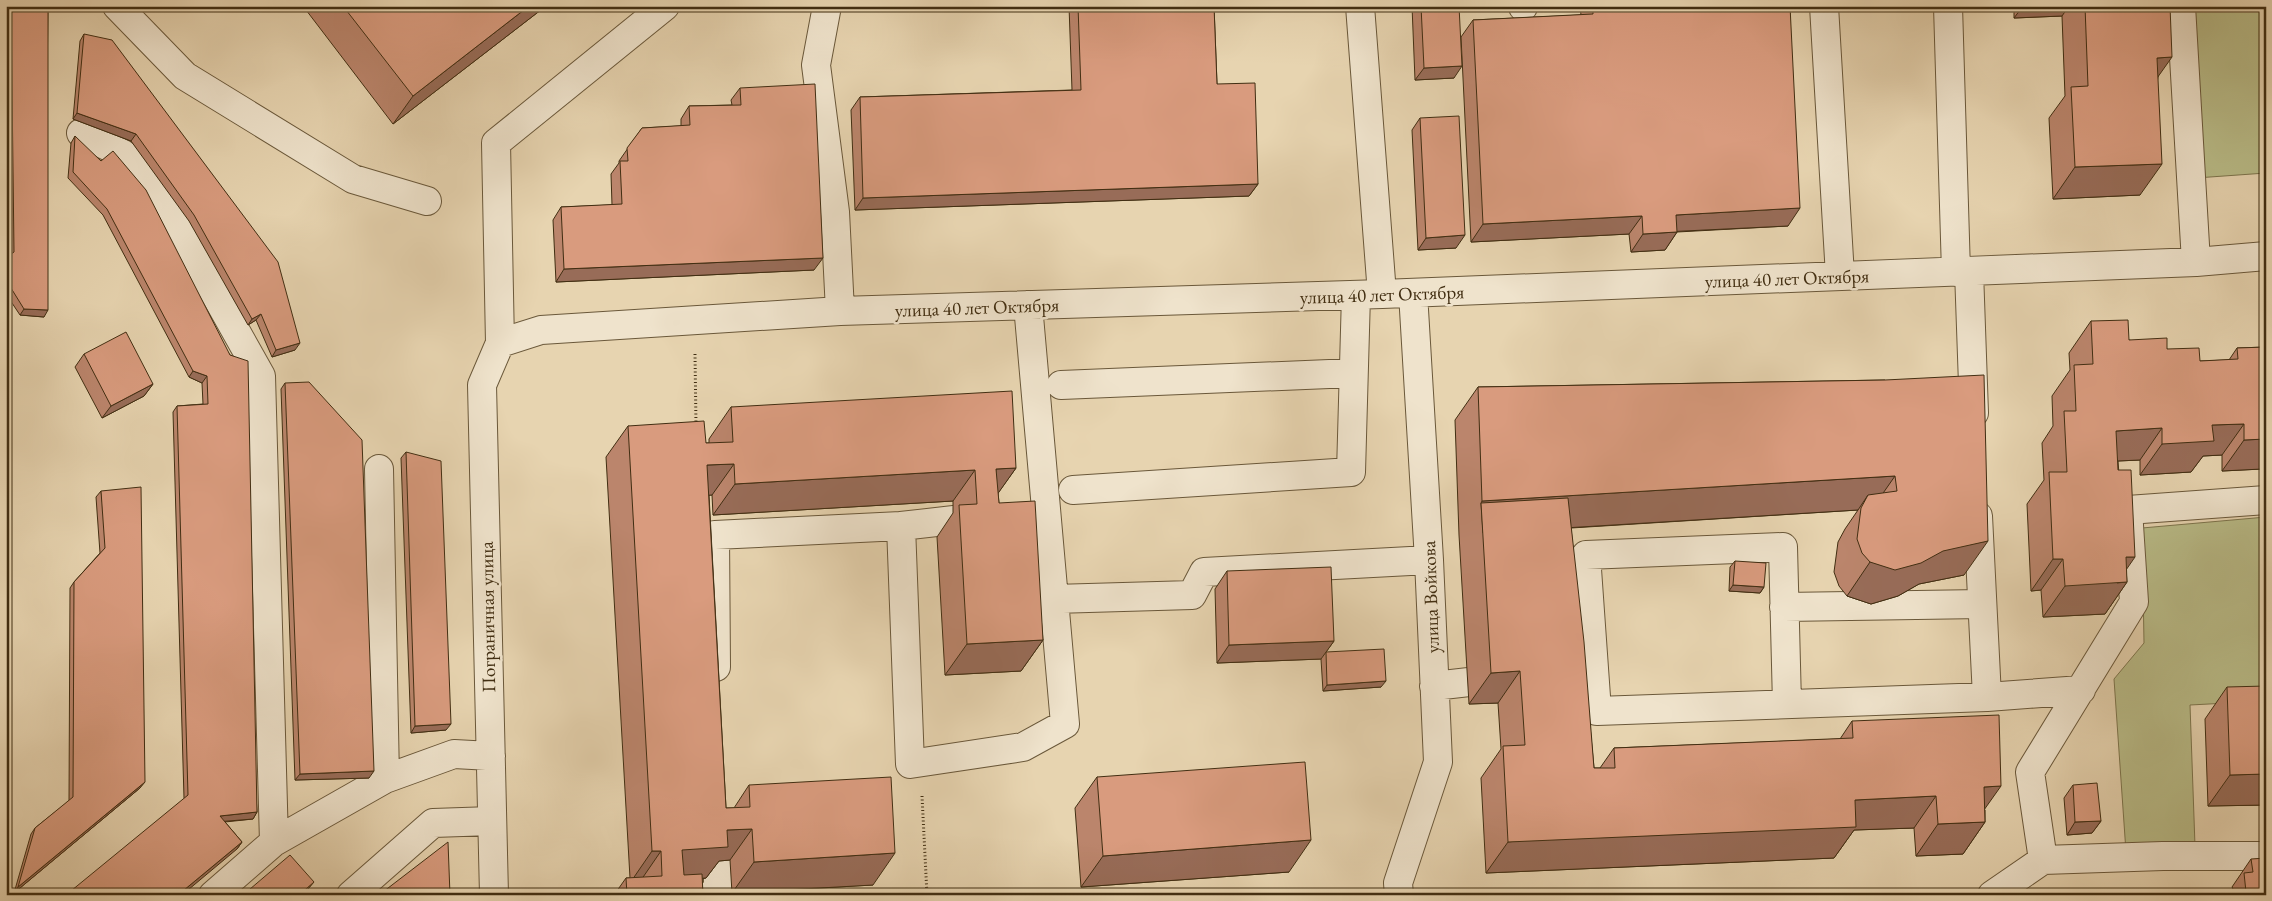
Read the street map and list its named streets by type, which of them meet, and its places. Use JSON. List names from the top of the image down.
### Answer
{
  "streets": {
    "street": ["улица 40 лет Октября", "улица Войкова", "Пограничная улица"]
  },
  "crossings": [
    ["улица 40 лет Октября", "улица Войкова"],
    ["улица 40 лет Октября", "Пограничная улица"]
  ]
}
